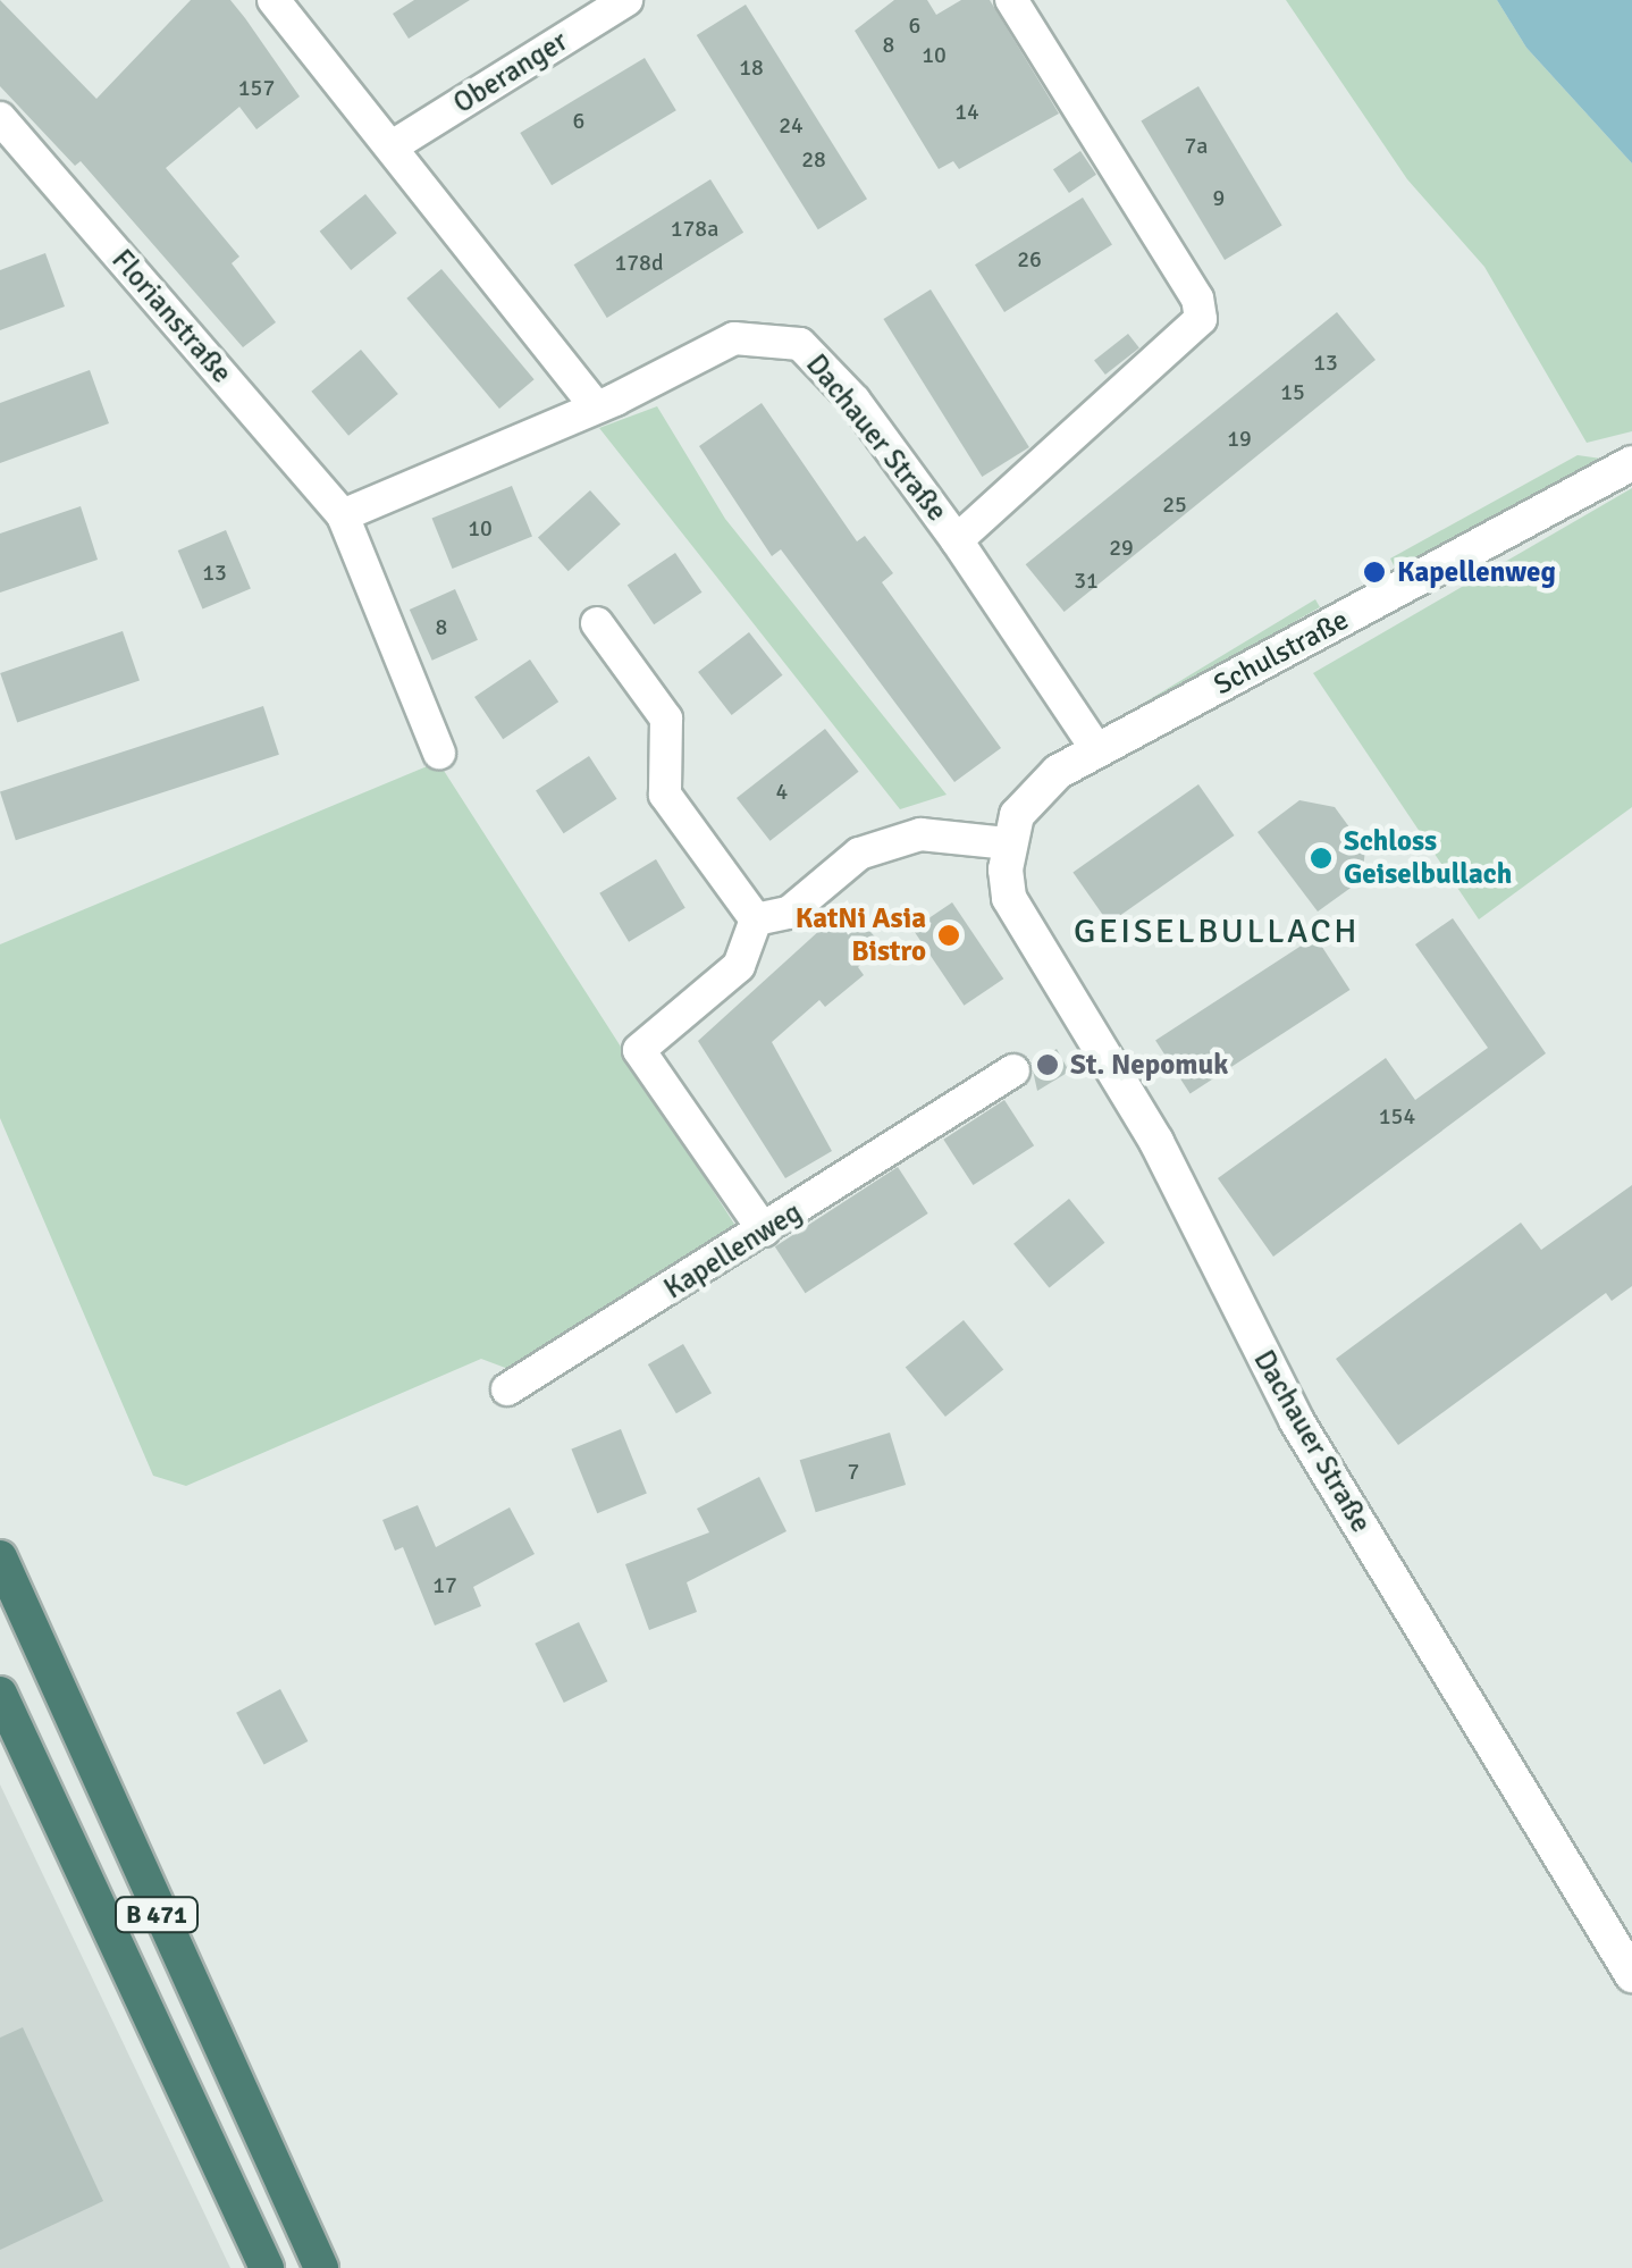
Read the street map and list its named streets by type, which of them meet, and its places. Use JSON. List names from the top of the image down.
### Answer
{
  "streets": {
    "highway": ["B 471"],
    "street": [
      "Oberanger",
      "Florianstraße",
      "Dachauer Straße",
      "Schulstraße",
      "Kapellenweg"
    ]
  },
  "crossings": [
    ["Dachauer Straße", "Schulstraße"]
  ],
  "districts": ["GEISELBULLACH"],
  "places": [
    "Kapellenweg",
    "Schloss Geiselbullach",
    "KatNi Asia Bistro",
    "St. Nepomuk"
  ],
  "house_numbers": [
    "6",
    "8",
    "10",
    "18",
    "157",
    "14",
    "6",
    "24",
    "7a",
    "28",
    "9",
    "178a",
    "26",
    "178d",
    "13",
    "15",
    "19",
    "25",
    "10",
    "29",
    "13",
    "31",
    "8",
    "4",
    "154",
    "7",
    "17"
  ]
}
